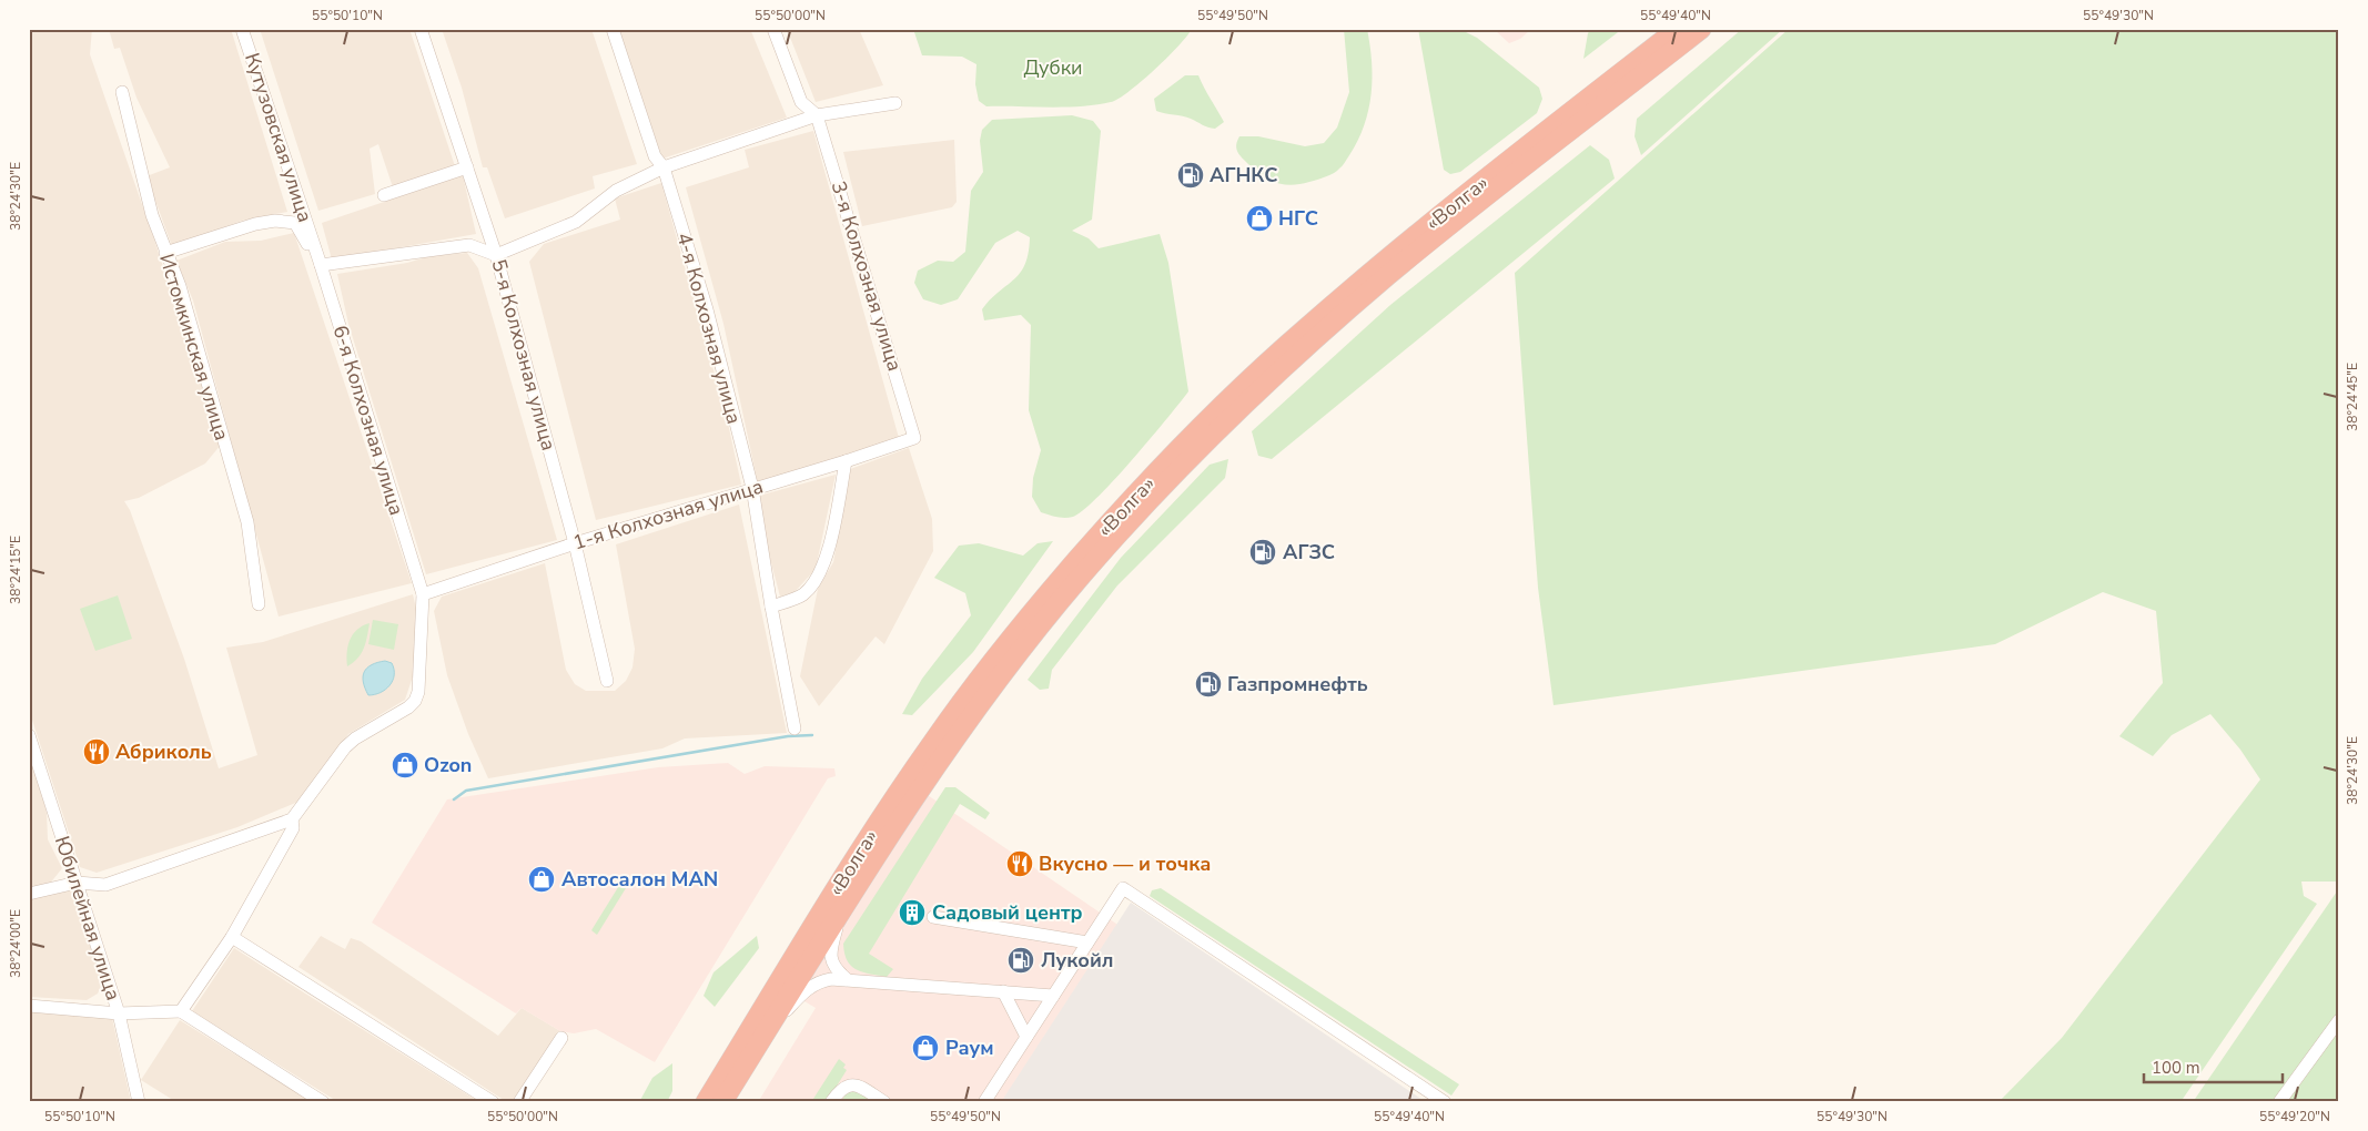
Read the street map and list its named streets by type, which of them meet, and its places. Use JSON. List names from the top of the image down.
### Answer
{
  "streets": {
    "highway": ["«Волга»"],
    "street": [
      "Кутузовская улица",
      "3-я Колхозная улица",
      "4-я Колхозная улица",
      "Истомкинская улица",
      "5-я Колхозная улица",
      "6-я Колхозная улица",
      "1-я Колхозная улица",
      "Юбилейная улица"
    ]
  },
  "crossings": [
    ["Кутузовская улица", "6-я Колхозная улица"],
    ["3-я Колхозная улица", "1-я Колхозная улица"],
    ["4-я Колхозная улица", "1-я Колхозная улица"],
    ["5-я Колхозная улица", "1-я Колхозная улица"],
    ["6-я Колхозная улица", "1-я Колхозная улица"]
  ],
  "parks": ["Дубки"],
  "places": {
    "fuel station": [
      "АГНКС",
      "АГЗС",
      "Газпромнефть",
      "Лукойл"
    ],
    "shop": [
      "НГС",
      "Ozon",
      "Автосалон MAN",
      "Раум"
    ],
    "restaurant": ["Абриколь", "Вкусно — и точка"],
    "building": ["Садовый центр"]
  },
  "scale_bar": "100 m",
  "coordinates": [
    "55°50'10\"N",
    "55°50'00\"N",
    "55°49'50\"N",
    "55°49'40\"N",
    "55°49'30\"N",
    "38°24'30\"E",
    "38°24'45\"E",
    "38°24'15\"E",
    "38°24'00\"E",
    "55°49'20\"N"
  ]
}
